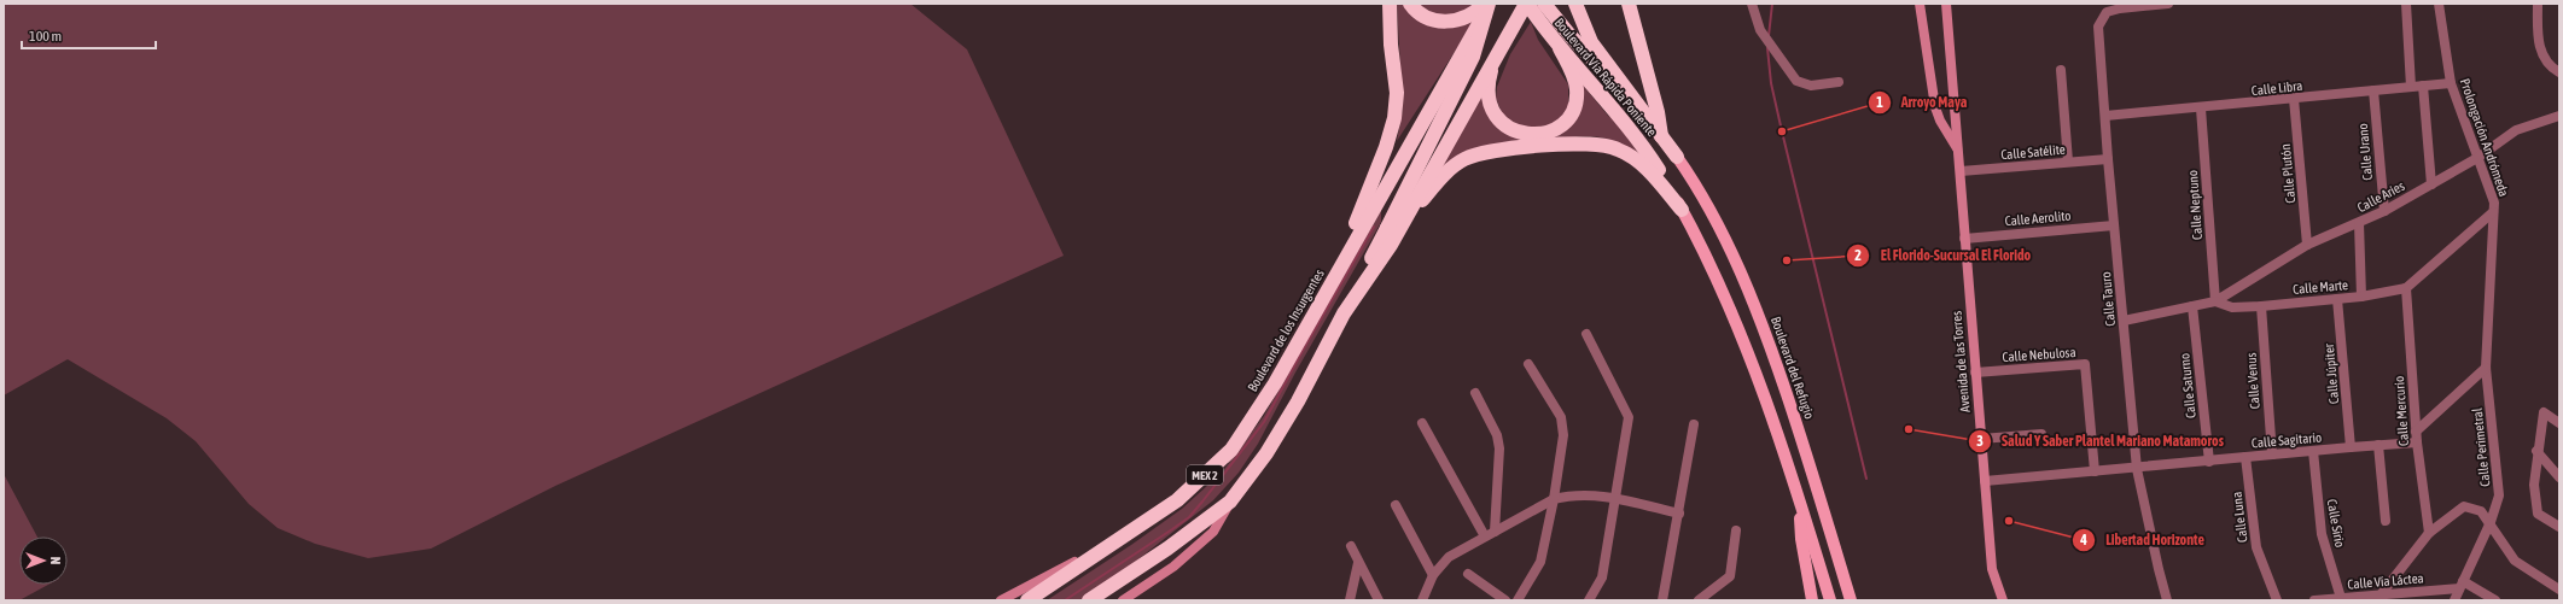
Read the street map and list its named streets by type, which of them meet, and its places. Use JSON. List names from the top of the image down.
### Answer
{
  "streets": {
    "highway": ["Boulevard Vía Rápida Poniente", "Boulevard de los Insurgentes", "MEX 2"],
    "main road": ["Boulevard del Refugio"],
    "street": [
      "Calle Libra",
      "Prolongación Andrómeda",
      "Calle Satélite",
      "Calle Urano",
      "Calle Plutón",
      "Calle Aries",
      "Calle Neptuno",
      "Calle Aerolito",
      "Calle Marte",
      "Calle Tauro",
      "Calle Nebulosa",
      "Avenida de las Torres",
      "Calle Júpiter",
      "Calle Venus",
      "Calle Saturno",
      "Calle Mercurio",
      "Calle Sagitario",
      "Calle Perimetral",
      "Calle Luna",
      "Calle Sirio",
      "Calle Vía Láctea"
    ]
  },
  "crossings": [
    ["Calle Libra", "Prolongación Andrómeda"],
    ["Calle Libra", "Calle Urano"],
    ["Calle Libra", "Calle Plutón"],
    ["Calle Libra", "Calle Neptuno"],
    ["Calle Libra", "Calle Tauro"],
    ["Prolongación Andrómeda", "Calle Aries"],
    ["Prolongación Andrómeda", "Calle Perimetral"],
    ["Calle Satélite", "Calle Tauro"],
    ["Calle Satélite", "Avenida de las Torres"],
    ["Calle Urano", "Calle Aries"],
    ["Calle Plutón", "Calle Aries"],
    ["Calle Aries", "Calle Neptuno"],
    ["Calle Aries", "Calle Marte"],
    ["Calle Neptuno", "Calle Marte"],
    ["Calle Aerolito", "Calle Tauro"],
    ["Calle Aerolito", "Avenida de las Torres"],
    ["Calle Marte", "Calle Tauro"],
    ["Calle Marte", "Calle Júpiter"],
    ["Calle Marte", "Calle Venus"],
    ["Calle Marte", "Calle Saturno"],
    ["Calle Marte", "Calle Mercurio"],
    ["Calle Tauro", "Calle Sagitario"],
    ["Calle Nebulosa", "Avenida de las Torres"],
    ["Calle Nebulosa", "Calle Sagitario"],
    ["Avenida de las Torres", "Calle Sagitario"],
    ["Calle Júpiter", "Calle Sagitario"],
    ["Calle Venus", "Calle Sagitario"],
    ["Calle Saturno", "Calle Sagitario"],
    ["Calle Mercurio", "Calle Sagitario"],
    ["Calle Sagitario", "Calle Luna"],
    ["Calle Sagitario", "Calle Sirio"],
    ["Calle Sirio", "Calle Vía Láctea"]
  ],
  "places": [
    "Arroyo Maya",
    "El Florido-Sucursal El Florido",
    "Salud Y Saber Plantel Mariano Matamoros",
    "Libertad Horizonte"
  ],
  "scale_bar": "100 m",
  "north": "right"
}
